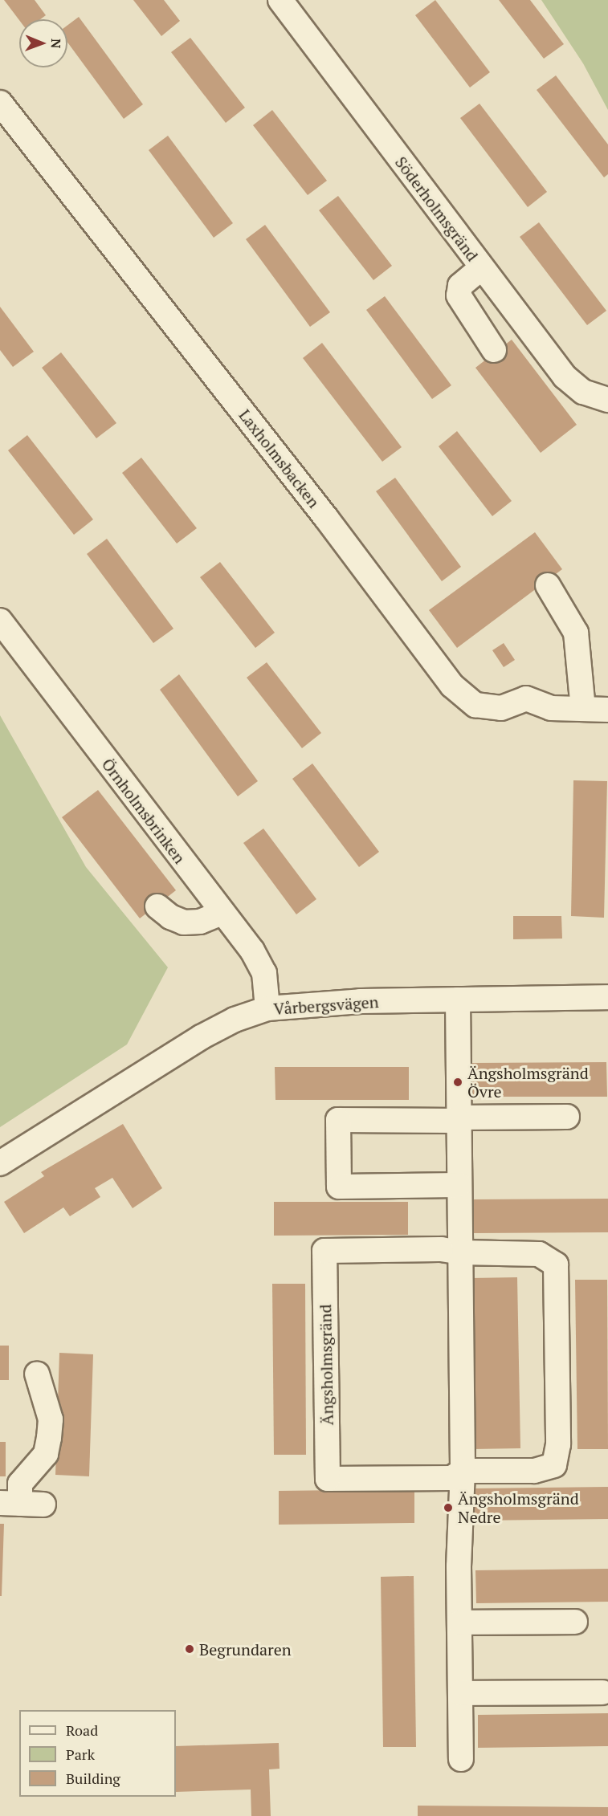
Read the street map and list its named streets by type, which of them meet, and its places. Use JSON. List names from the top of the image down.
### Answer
{
  "streets": {
    "street": [
      "Söderholmsgränd",
      "Laxholmsbacken",
      "Örnholmsbrinken",
      "Vårbergsvägen",
      "Ängsholmsgränd"
    ]
  },
  "crossings": [
    ["Örnholmsbrinken", "Vårbergsvägen"]
  ],
  "places": ["Ängsholmsgränd Övre", "Ängsholmsgränd Nedre", "Begrundaren"],
  "legend": ["Road", "Park", "Building"],
  "north": "right"
}
